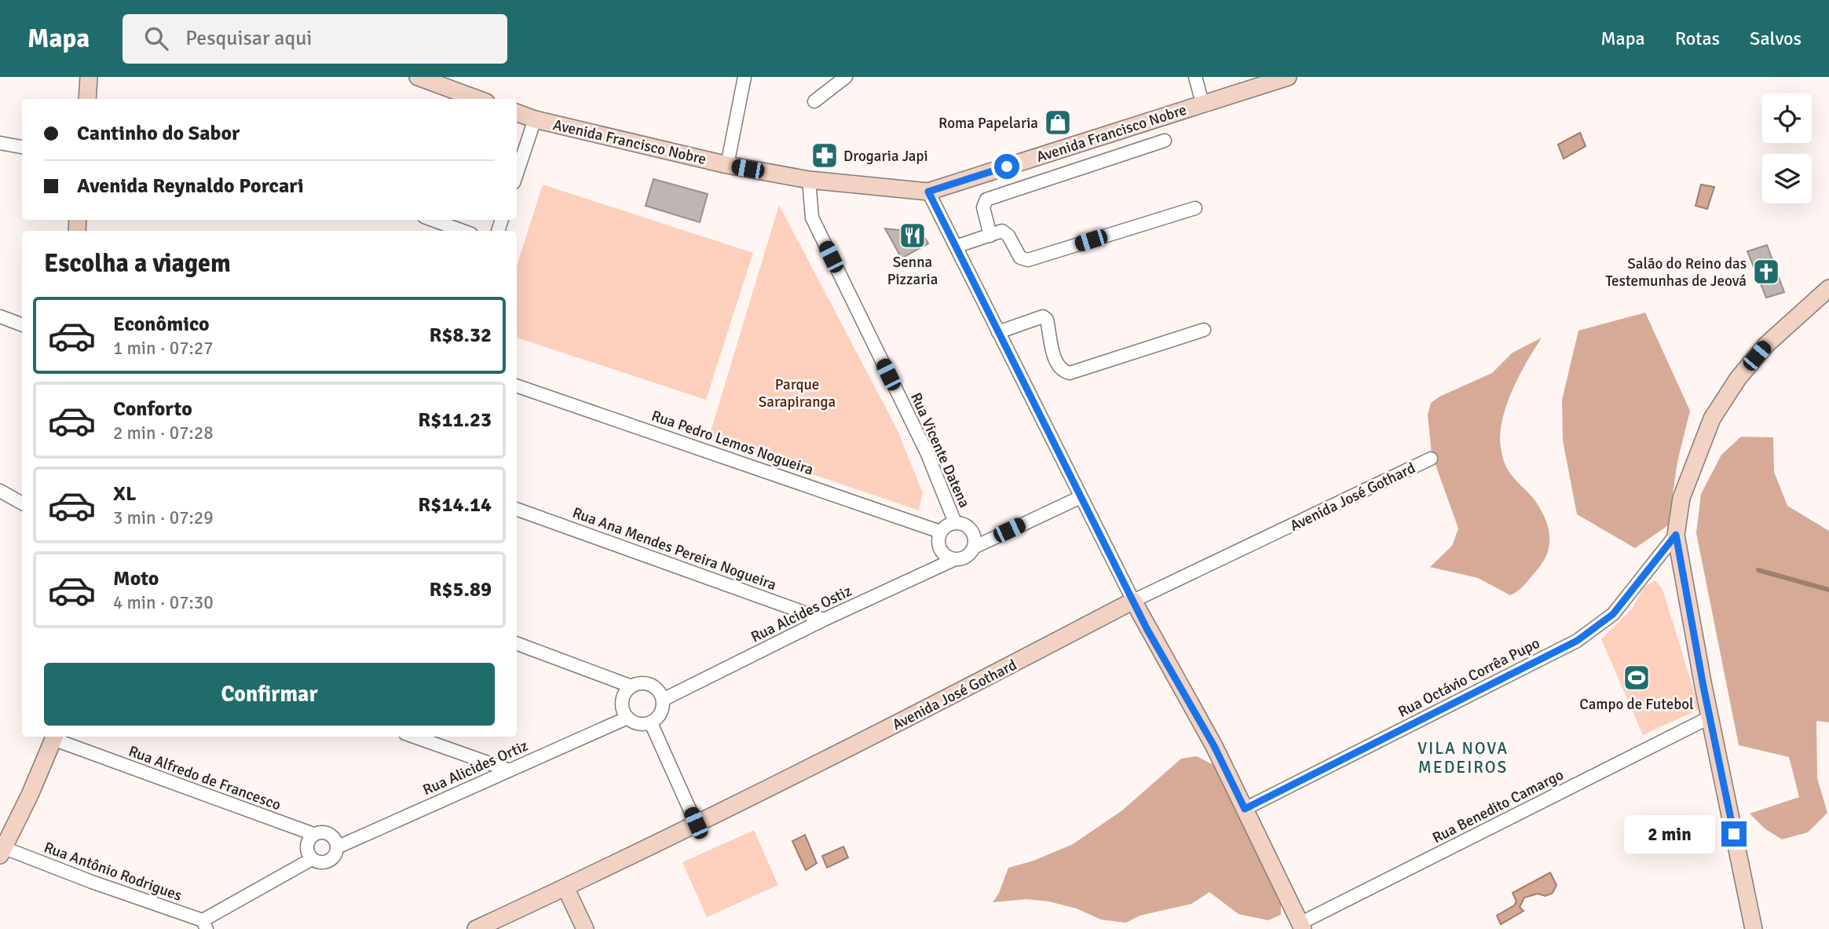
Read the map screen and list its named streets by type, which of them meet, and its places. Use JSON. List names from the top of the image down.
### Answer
{
  "streets": {
    "street": [
      "Avenida Francisco Nobre",
      "Rua Pedro Lemos Nogueira",
      "Rua Vicente Datena",
      "Avenida José Gothard",
      "Rua Ana Mendes Pereira Nogueira",
      "Rua Alcides Ostiz",
      "Rua Octávio Corrêa Pupo",
      "Rua Alicides Ortiz",
      "Rua Alfredo de Francesco",
      "Rua Benedito Camargo",
      "Rua Antônio Rodrigues"
    ]
  },
  "crossings": [
    ["Avenida Francisco Nobre", "Rua Vicente Datena"],
    ["Rua Pedro Lemos Nogueira", "Rua Vicente Datena"],
    ["Rua Pedro Lemos Nogueira", "Rua Alcides Ostiz"],
    ["Rua Vicente Datena", "Rua Alcides Ostiz"],
    ["Rua Ana Mendes Pereira Nogueira", "Rua Alcides Ostiz"],
    ["Rua Alcides Ostiz", "Rua Alicides Ortiz"],
    ["Rua Alicides Ortiz", "Rua Alfredo de Francesco"]
  ],
  "districts": ["VILA NOVA MEDEIROS"],
  "parks": ["Parque Sarapiranga"],
  "places": {
    "shop": ["Roma Papelaria"],
    "pharmacy": ["Drogaria Japi"],
    "restaurant": ["Senna Pizzaria"],
    "church": ["Salão do Reino das Testemunhas de Jeová"],
    "sports": ["Campo de Futebol"]
  },
  "page": {
    "header": "Mapa",
    "search": "Pesquisar aqui",
    "nav": ["Mapa", "Rotas", "Salvos"],
    "banner": ["Cantinho do Sabor", "Avenida Reynaldo Porcari"],
    "heading": "Escolha a viagem",
    "list": [
      {
        "name": "Econômico",
        "note": "1 min · 07:27",
        "value": "R$8.32"
      },
      {
        "name": "Conforto",
        "note": "2 min · 07:28",
        "value": "R$11.23"
      },
      {
        "name": "XL",
        "note": "3 min · 07:29",
        "value": "R$14.14"
      },
      {
        "name": "Moto",
        "note": "4 min · 07:30",
        "value": "R$5.89"
      }
    ],
    "buttons": "Confirmar",
    "bubble": "2 min"
  }
}
